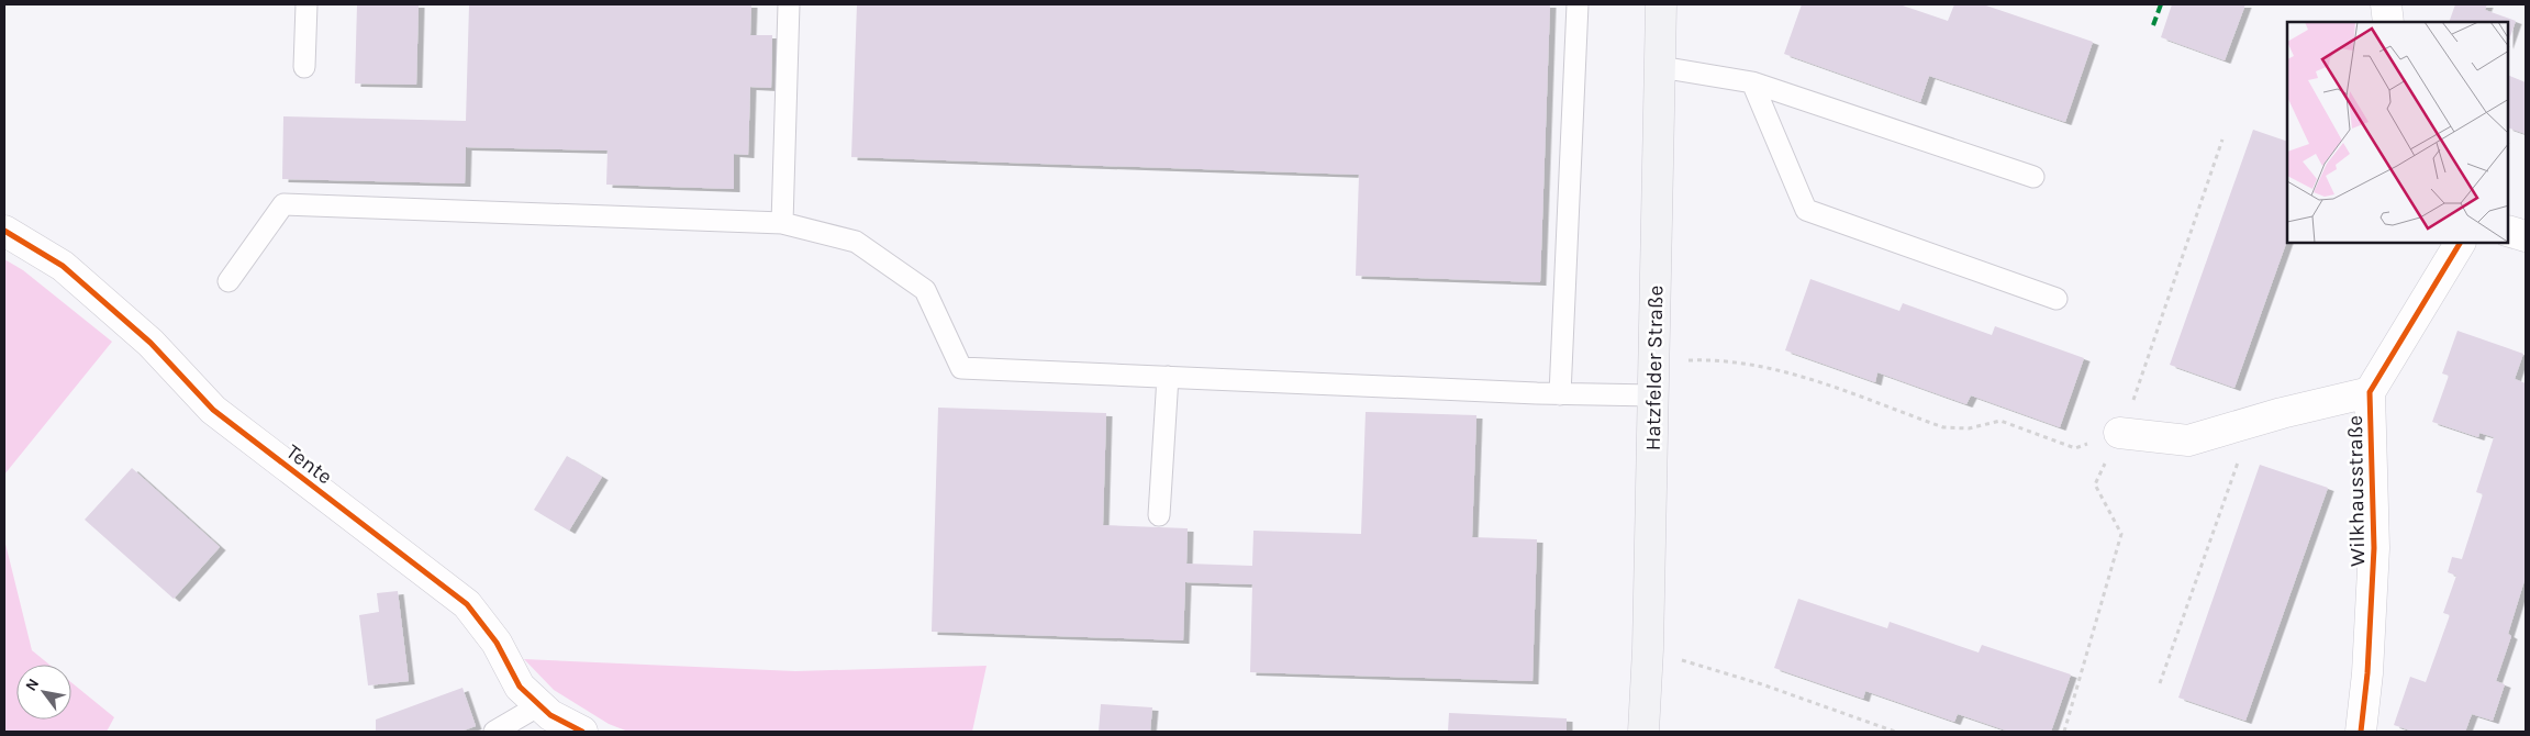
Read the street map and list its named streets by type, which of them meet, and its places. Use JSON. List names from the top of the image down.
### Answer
{
  "streets": {
    "main road": ["Hatzfelder Straße"],
    "street": ["Tente", "Wilkhausstraße"]
  },
  "north": "top left"
}
